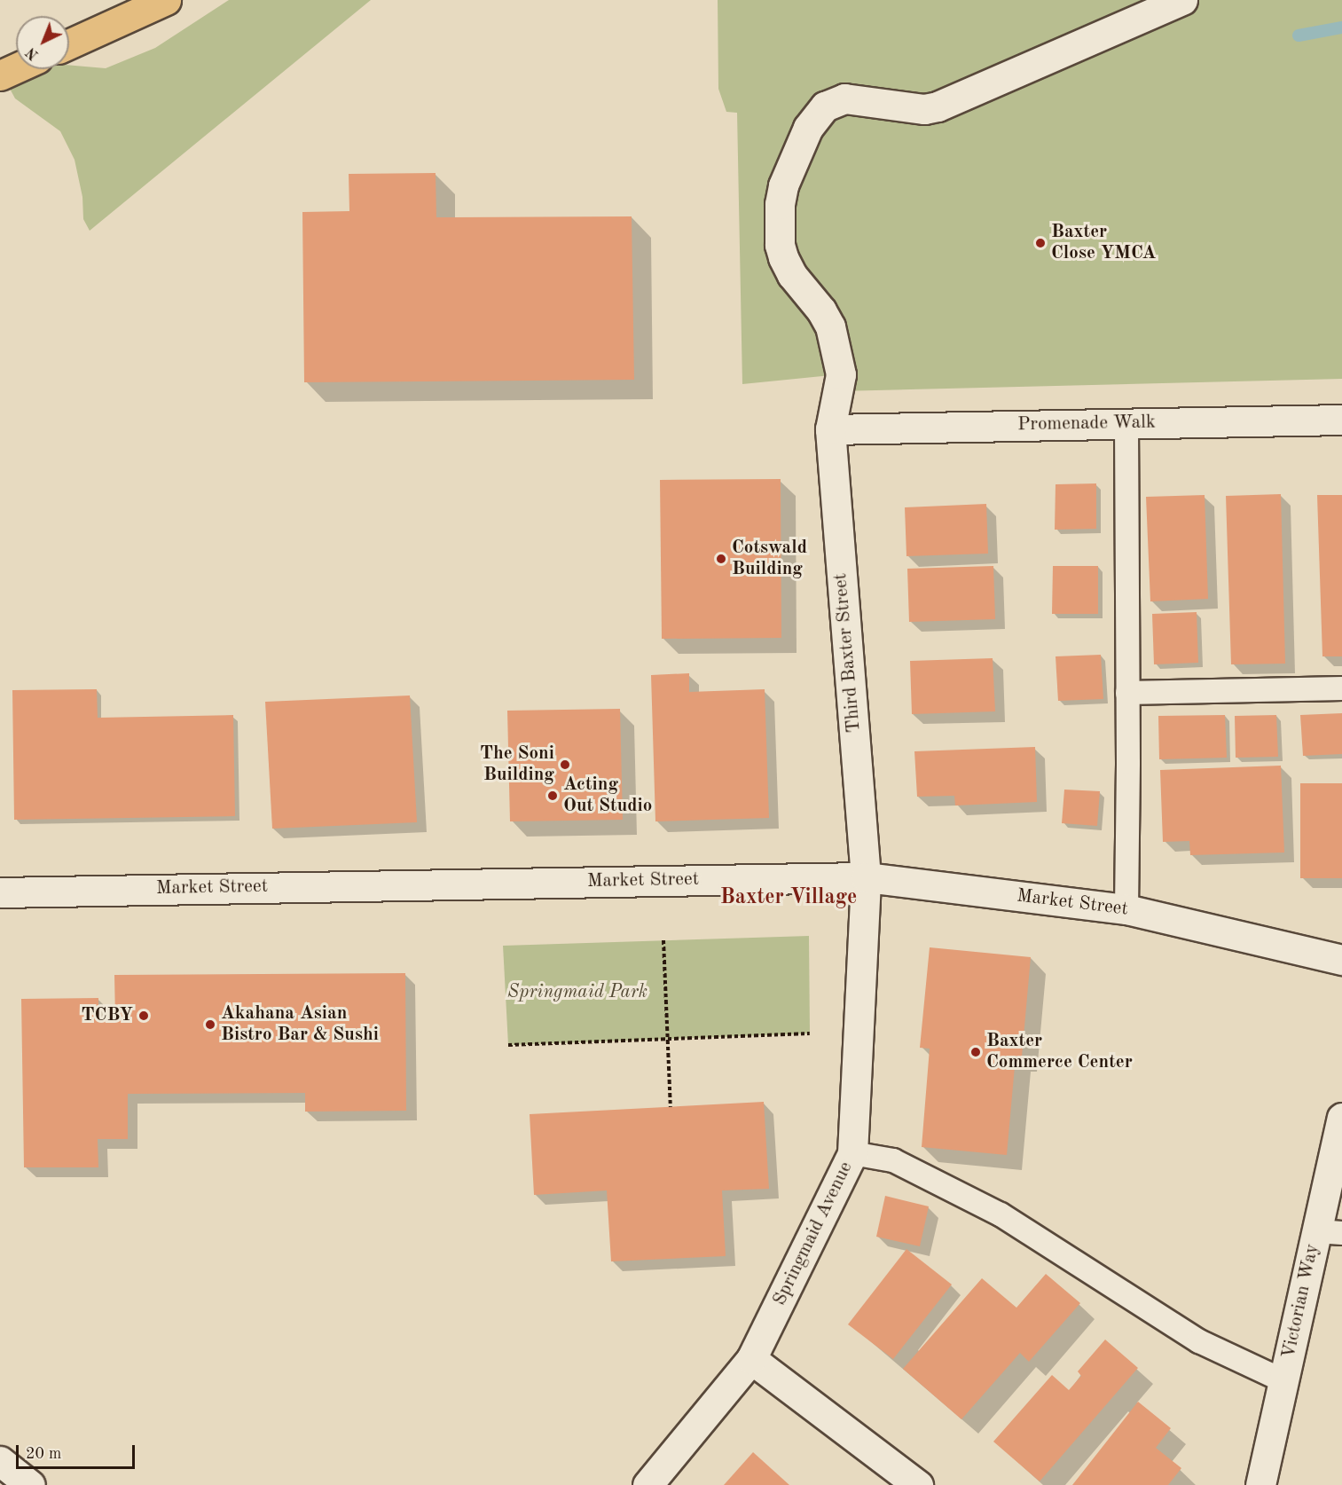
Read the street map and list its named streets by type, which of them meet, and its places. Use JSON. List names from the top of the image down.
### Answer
{
  "streets": {
    "street": [
      "Promenade Walk",
      "Third Baxter Street",
      "Market Street",
      "Springmaid Avenue",
      "Victorian Way"
    ]
  },
  "crossings": [
    ["Promenade Walk", "Third Baxter Street"],
    ["Third Baxter Street", "Market Street"],
    ["Third Baxter Street", "Springmaid Avenue"],
    ["Market Street", "Springmaid Avenue"]
  ],
  "districts": ["Baxter Village"],
  "parks": ["Springmaid Park"],
  "places": [
    "Baxter Close YMCA",
    "Cotswald Building",
    "The Soni Building",
    "Acting Out Studio",
    "TCBY",
    "Akahana Asian Bistro Bar & Sushi",
    "Baxter Commerce Center"
  ],
  "scale_bar": "20 m",
  "north": "bottom left"
}
